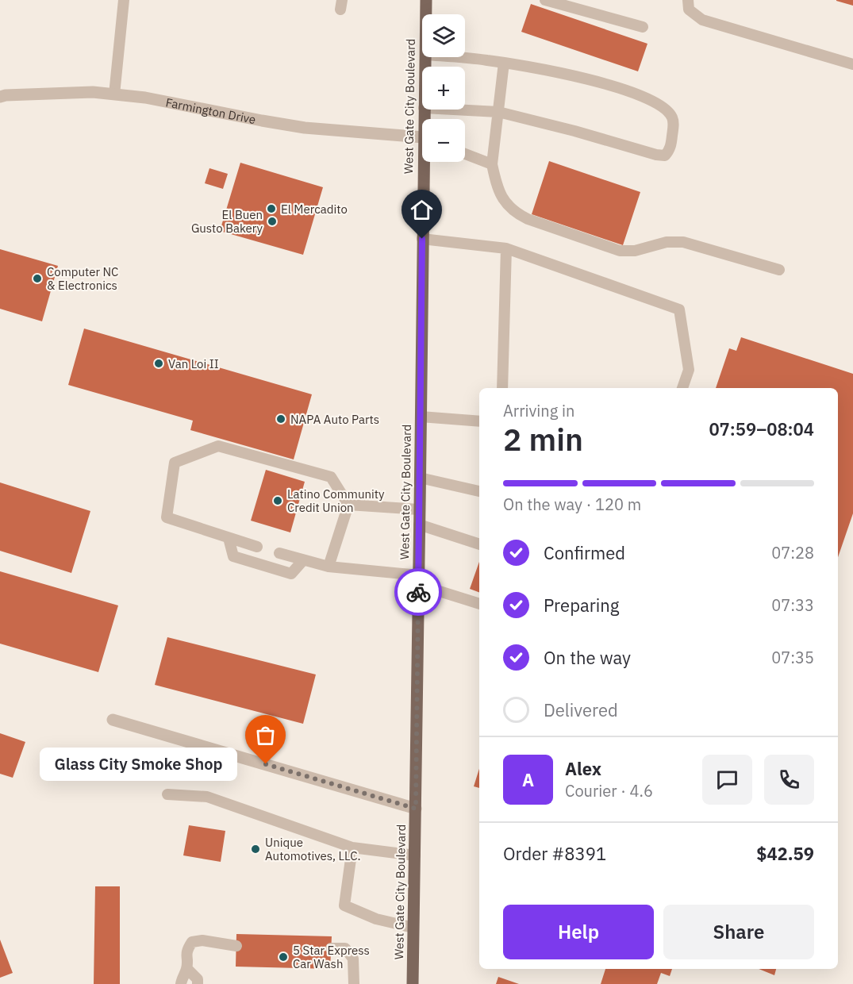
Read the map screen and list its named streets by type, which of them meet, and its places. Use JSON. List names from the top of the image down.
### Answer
{
  "streets": {
    "main road": ["West Gate City Boulevard"],
    "street": ["Farmington Drive"]
  },
  "places": [
    "El Mercadito",
    "El Buen Gusto Bakery",
    "Computer NC & Electronics",
    "Van Loi II",
    "NAPA Auto Parts",
    "Latino Community Credit Union",
    "Glass City Smoke Shop",
    "Unique Automotives, LLC.",
    "5 Star Express Car Wash"
  ],
  "page": {
    "map_buttons": ["+", "−"],
    "heading": ["2 min", "Arriving in", "07:59–08:04"],
    "panel": [
      "Alex",
      "Courier · 4.6",
      "Order #8391",
      "$42.59"
    ],
    "bar": "On the way · 120 m",
    "list": [
      ["Confirmed", "07:28"],
      ["Preparing", "07:33"],
      ["On the way", "07:35"],
      "Delivered"
    ],
    "bubble": "Glass City Smoke Shop",
    "round": "A",
    "buttons": ["Help", "Share"]
  }
}
